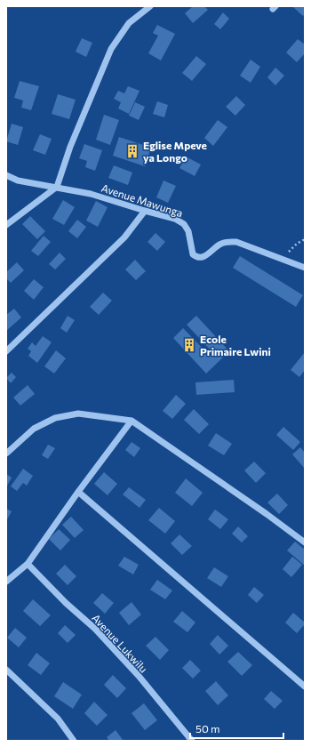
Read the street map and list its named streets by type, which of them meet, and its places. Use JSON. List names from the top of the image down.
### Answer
{
  "streets": {
    "street": ["Avenue Mawunga", "Avenue Lukwilu"]
  },
  "places": {
    "building": ["Eglise Mpeve ya Longo", "Ecole Primaire Lwini"]
  },
  "scale_bar": "50 m"
}
